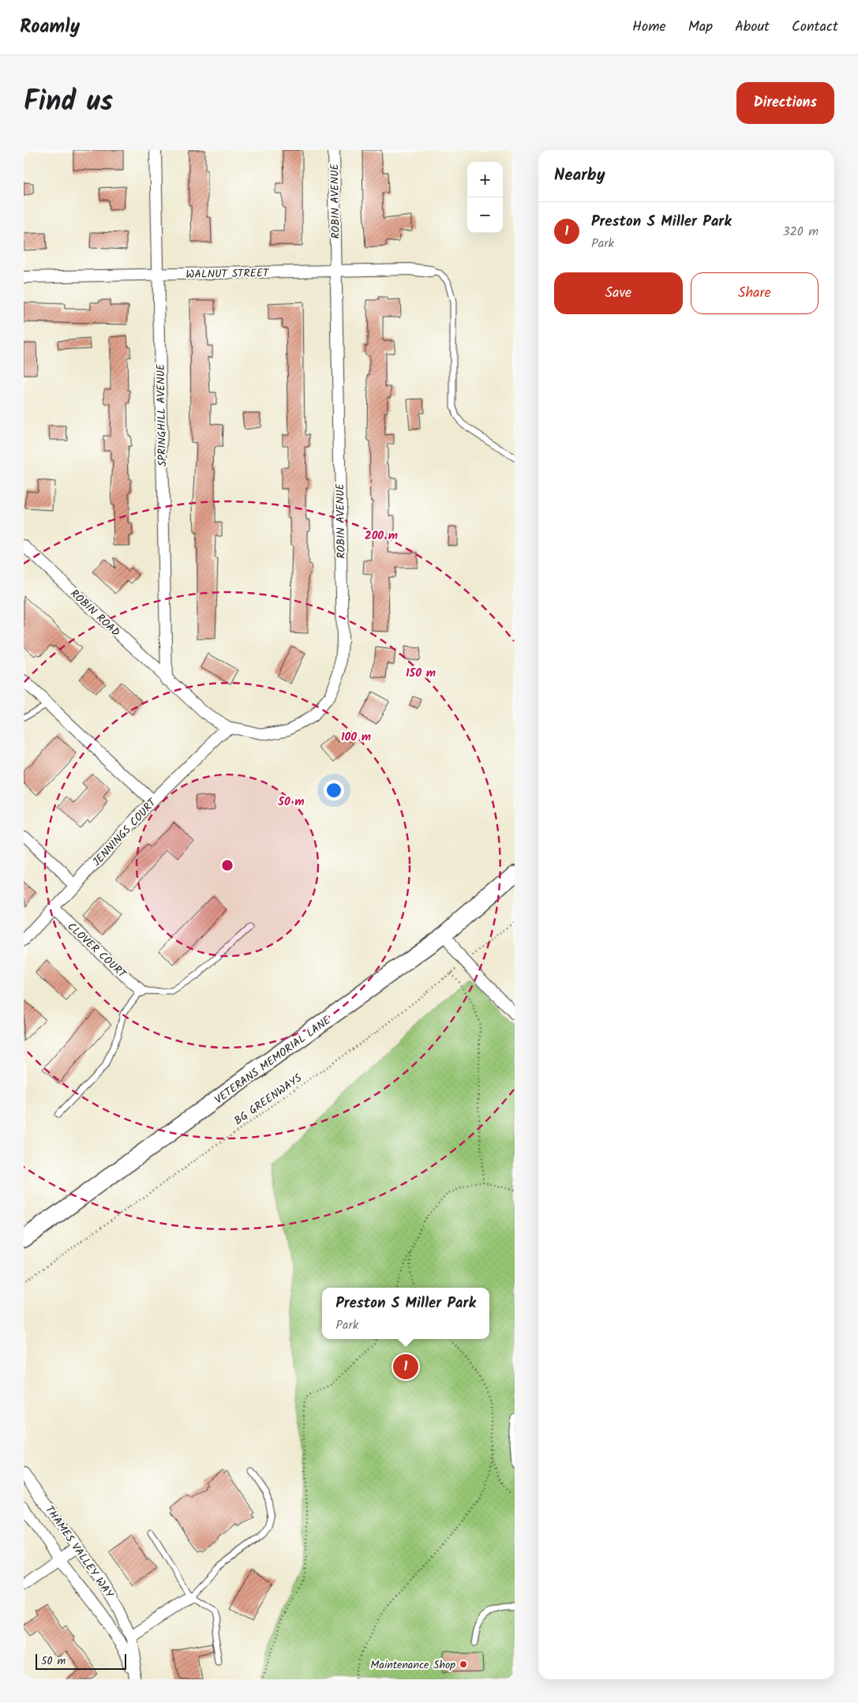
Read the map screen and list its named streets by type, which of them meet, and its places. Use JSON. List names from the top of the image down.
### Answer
{
  "streets": {
    "main road": ["VETERANS MEMORIAL LANE"],
    "street": [
      "ROBIN AVENUE",
      "WALNUT STREET",
      "SPRINGHILL AVENUE",
      "ROBIN ROAD",
      "JENNINGS COURT",
      "CLOVER COURT",
      "THAMES VALLEY WAY"
    ],
    "path": ["BG GREENWAYS"]
  },
  "crossings": [
    ["ROBIN AVENUE", "WALNUT STREET"],
    ["ROBIN AVENUE", "SPRINGHILL AVENUE"],
    ["ROBIN AVENUE", "ROBIN ROAD"],
    ["ROBIN AVENUE", "JENNINGS COURT"],
    ["WALNUT STREET", "SPRINGHILL AVENUE"],
    ["SPRINGHILL AVENUE", "ROBIN ROAD"],
    ["JENNINGS COURT", "CLOVER COURT"]
  ],
  "places": ["Maintenance Shop"],
  "scale_bar": "50 m",
  "page": {
    "header": "Roamly",
    "nav": [
      "Home",
      "Map",
      "About",
      "Contact"
    ],
    "title": "Find us",
    "buttons": [
      "Directions",
      ["Save", "Share"]
    ],
    "heading": "Nearby",
    "map_buttons": ["+", "−"],
    "list": [
      {
        "mark": "1",
        "name": "Preston S Miller Park",
        "note": "Park",
        "value": "320 m"
      }
    ],
    "popup": ["Preston S Miller Park", "Park"],
    "pins": "1",
    "scale": "50 m"
  },
  "rings": [
    "200 m",
    "150 m",
    "100 m",
    "50 m"
  ]
}
